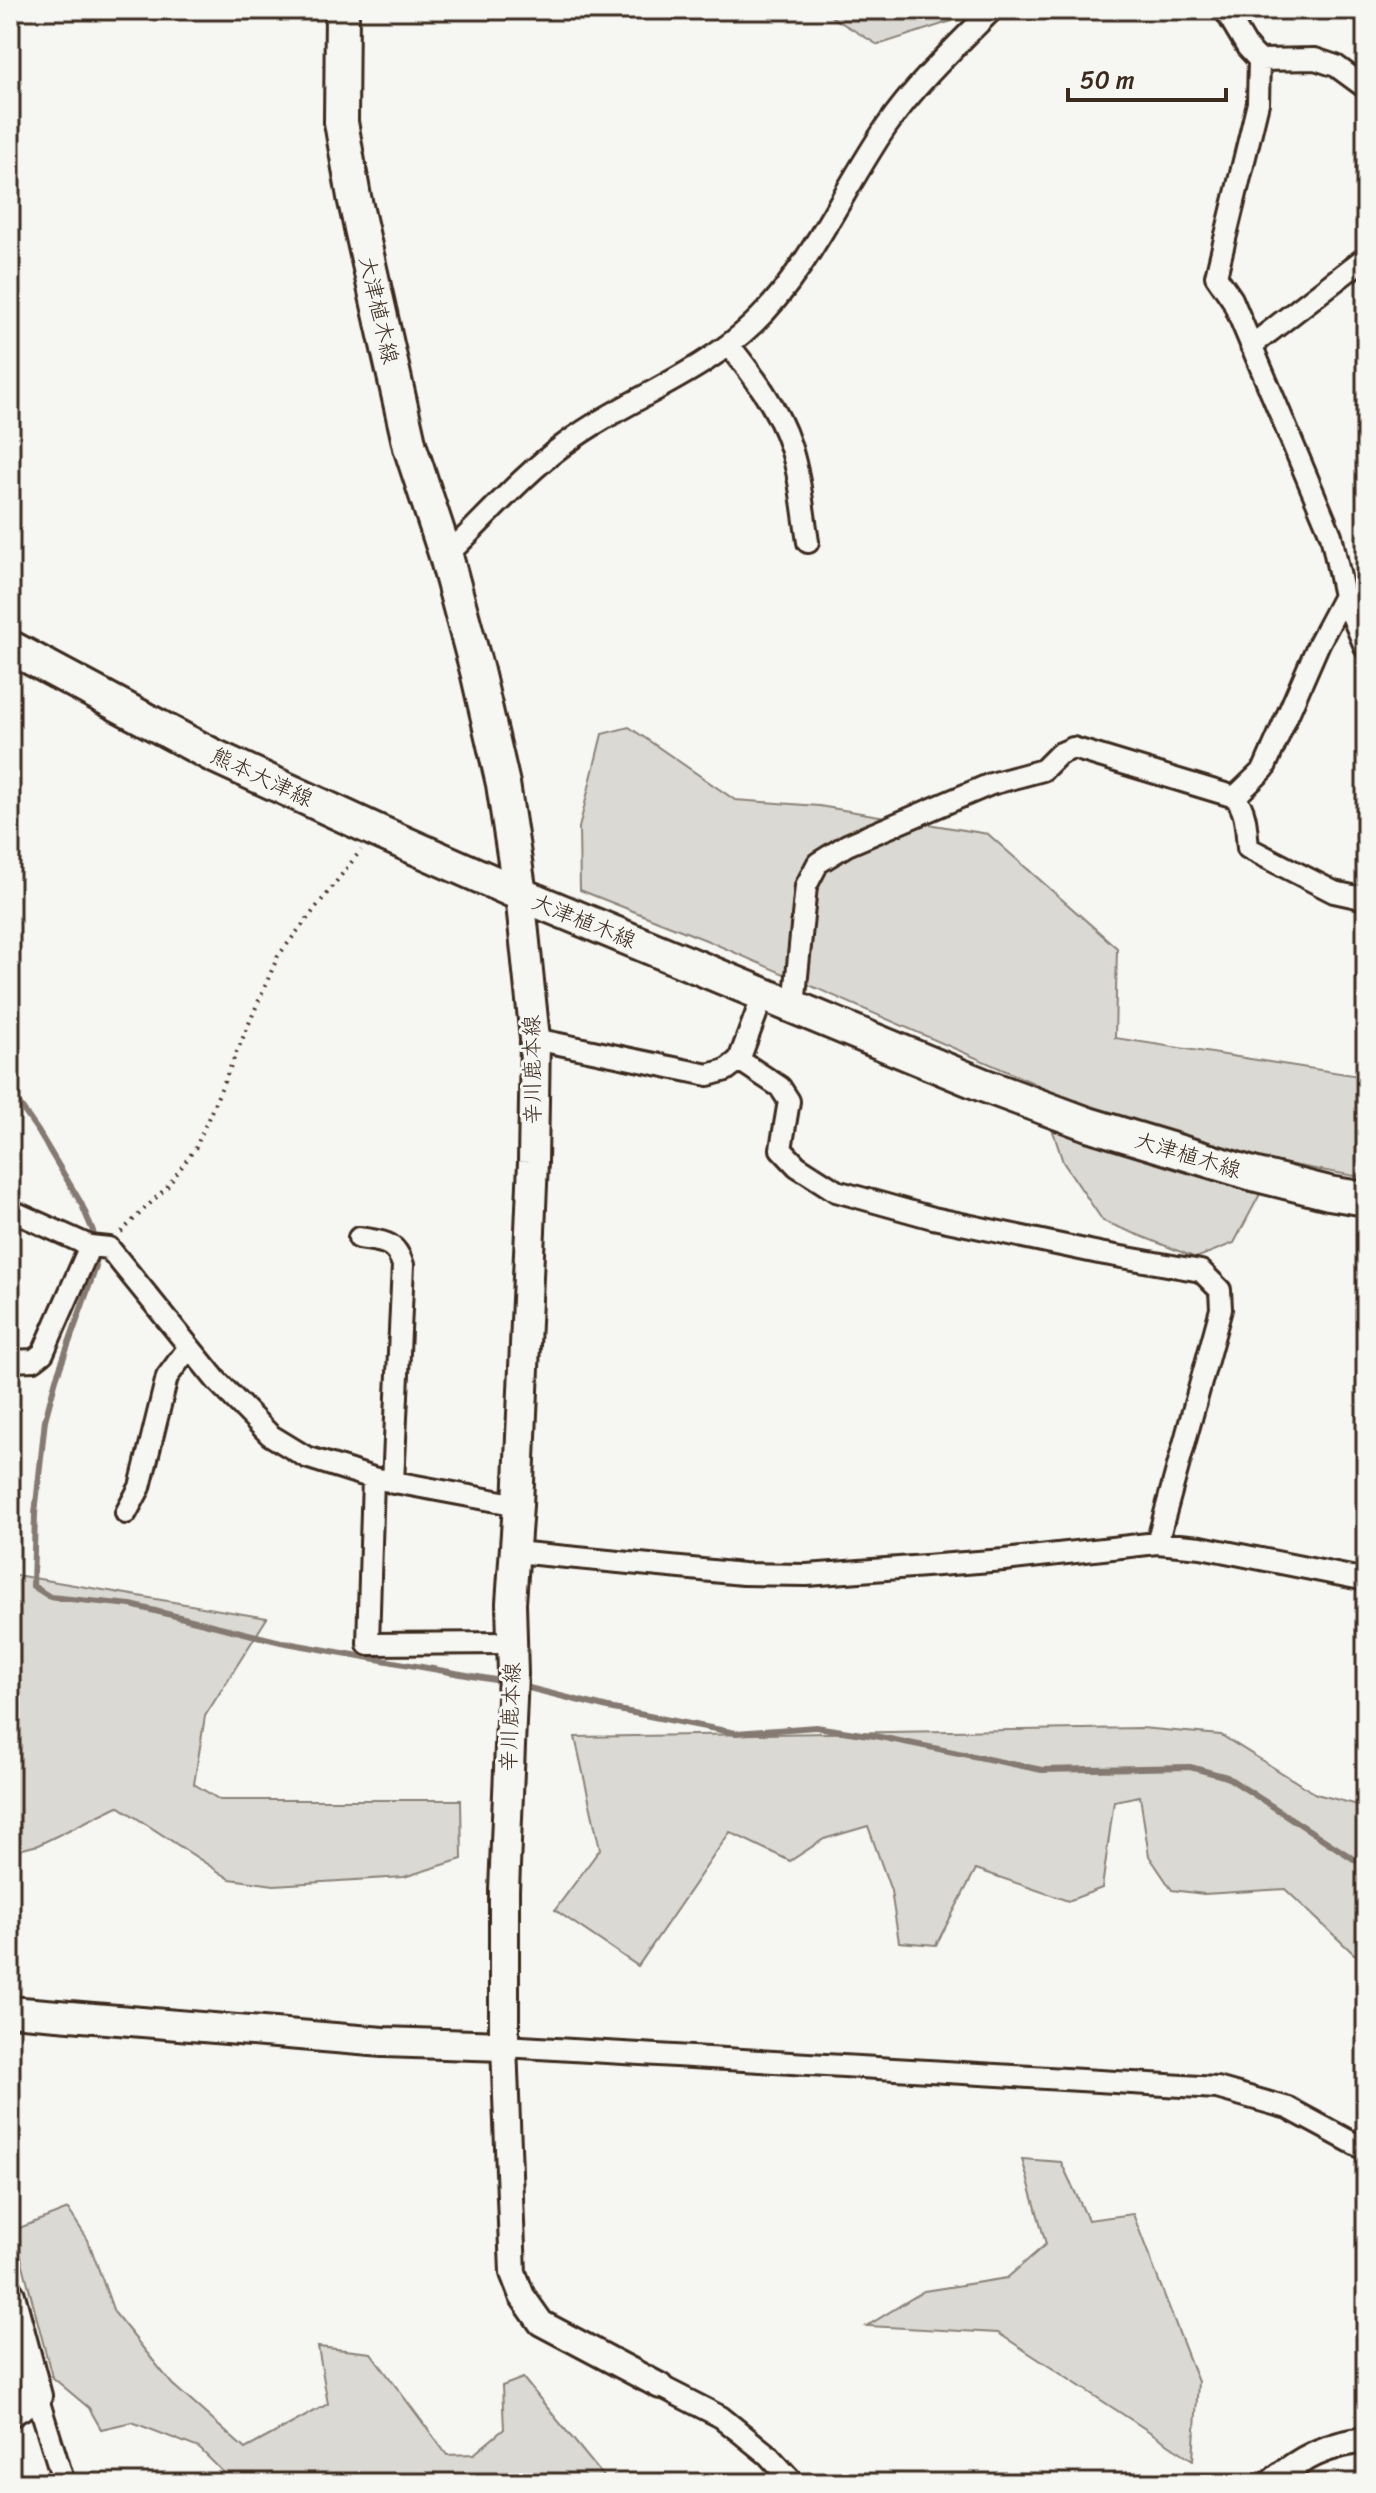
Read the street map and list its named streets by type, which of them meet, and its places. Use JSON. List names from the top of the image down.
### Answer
{
  "streets": {
    "main road": ["大津植木線", "熊本大津線", "辛川鹿本線"]
  },
  "crossings": [
    ["大津植木線", "熊本大津線"],
    ["大津植木線", "辛川鹿本線"],
    ["熊本大津線", "辛川鹿本線"]
  ],
  "scale_bar": "50 m"
}
